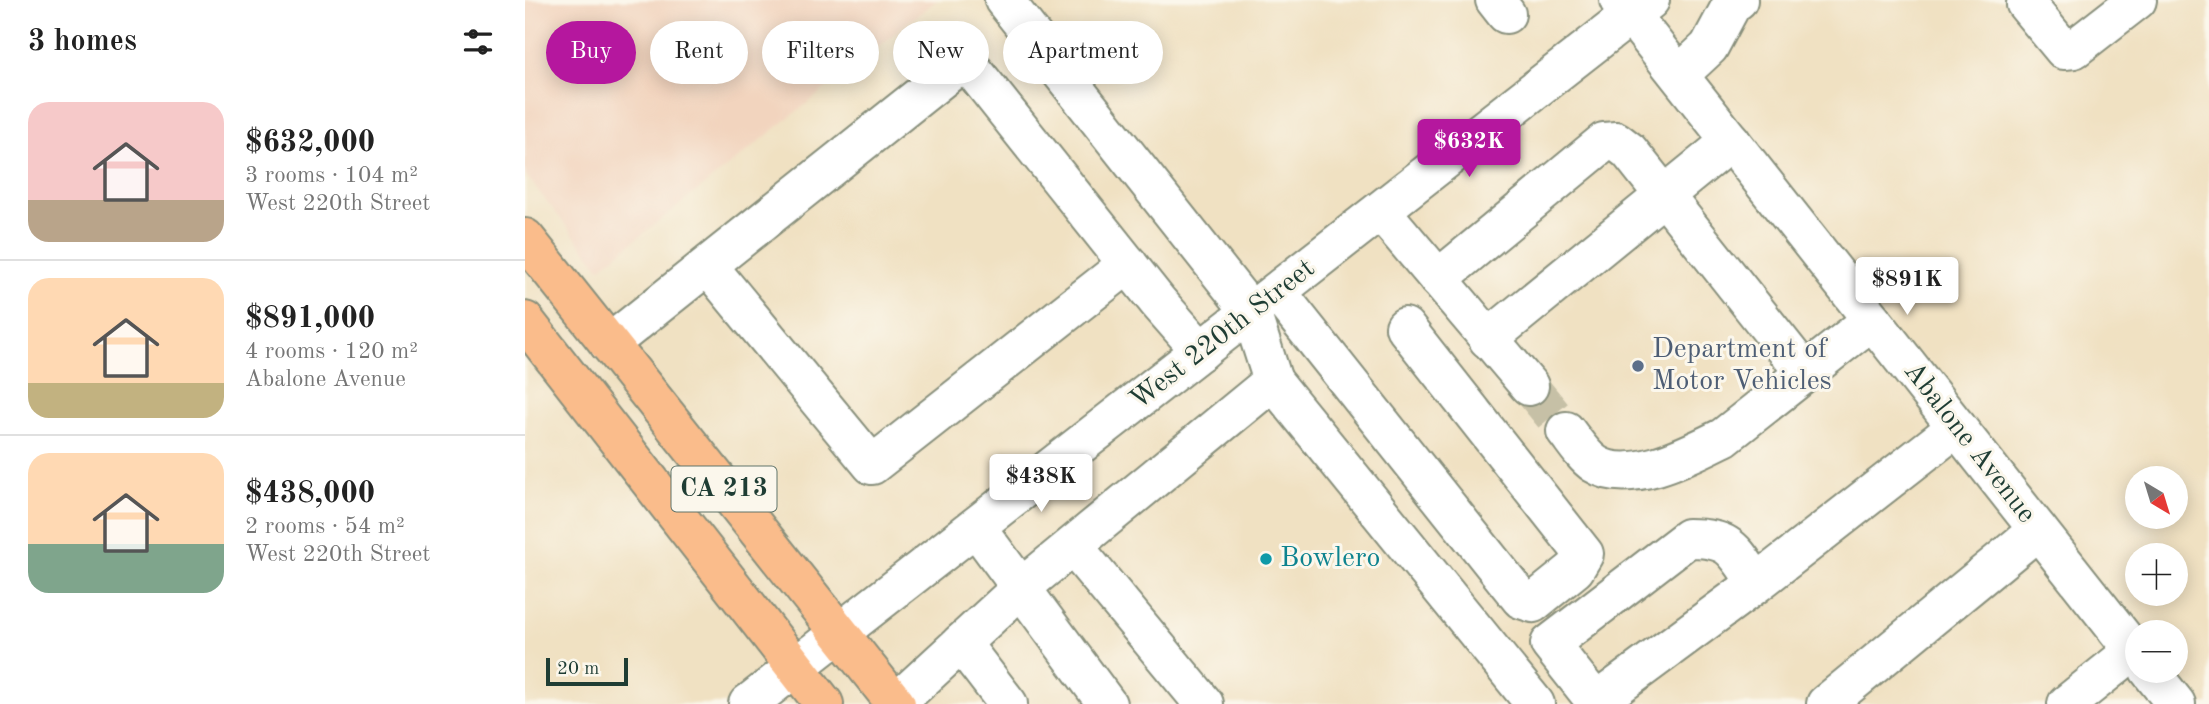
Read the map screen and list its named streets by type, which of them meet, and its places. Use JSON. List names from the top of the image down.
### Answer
{
  "streets": {
    "main road": ["CA 213"],
    "street": ["West 220th Street", "Abalone Avenue"]
  },
  "crossings": [
    ["West 220th Street", "Abalone Avenue"],
    ["West 220th Street", "CA 213"]
  ],
  "places": ["Department of Motor Vehicles", "Bowlero"],
  "scale_bar": "20 m",
  "north": "bottom right",
  "page": {
    "heading": "3 homes",
    "chip": [
      "Buy",
      "Rent",
      "Filters",
      "New",
      "Apartment"
    ],
    "list": [
      {
        "name": "$632,000",
        "note": "3 rooms · 104 m² · West 220th Street"
      },
      {
        "name": "$891,000",
        "note": "4 rooms · 120 m² · Abalone Avenue"
      },
      {
        "name": "$438,000",
        "note": "2 rooms · 54 m² · West 220th Street"
      }
    ],
    "price": ["$632K", "$891K", "$438K"],
    "map_buttons": ["+", "−"],
    "scale": "20 m"
  }
}
